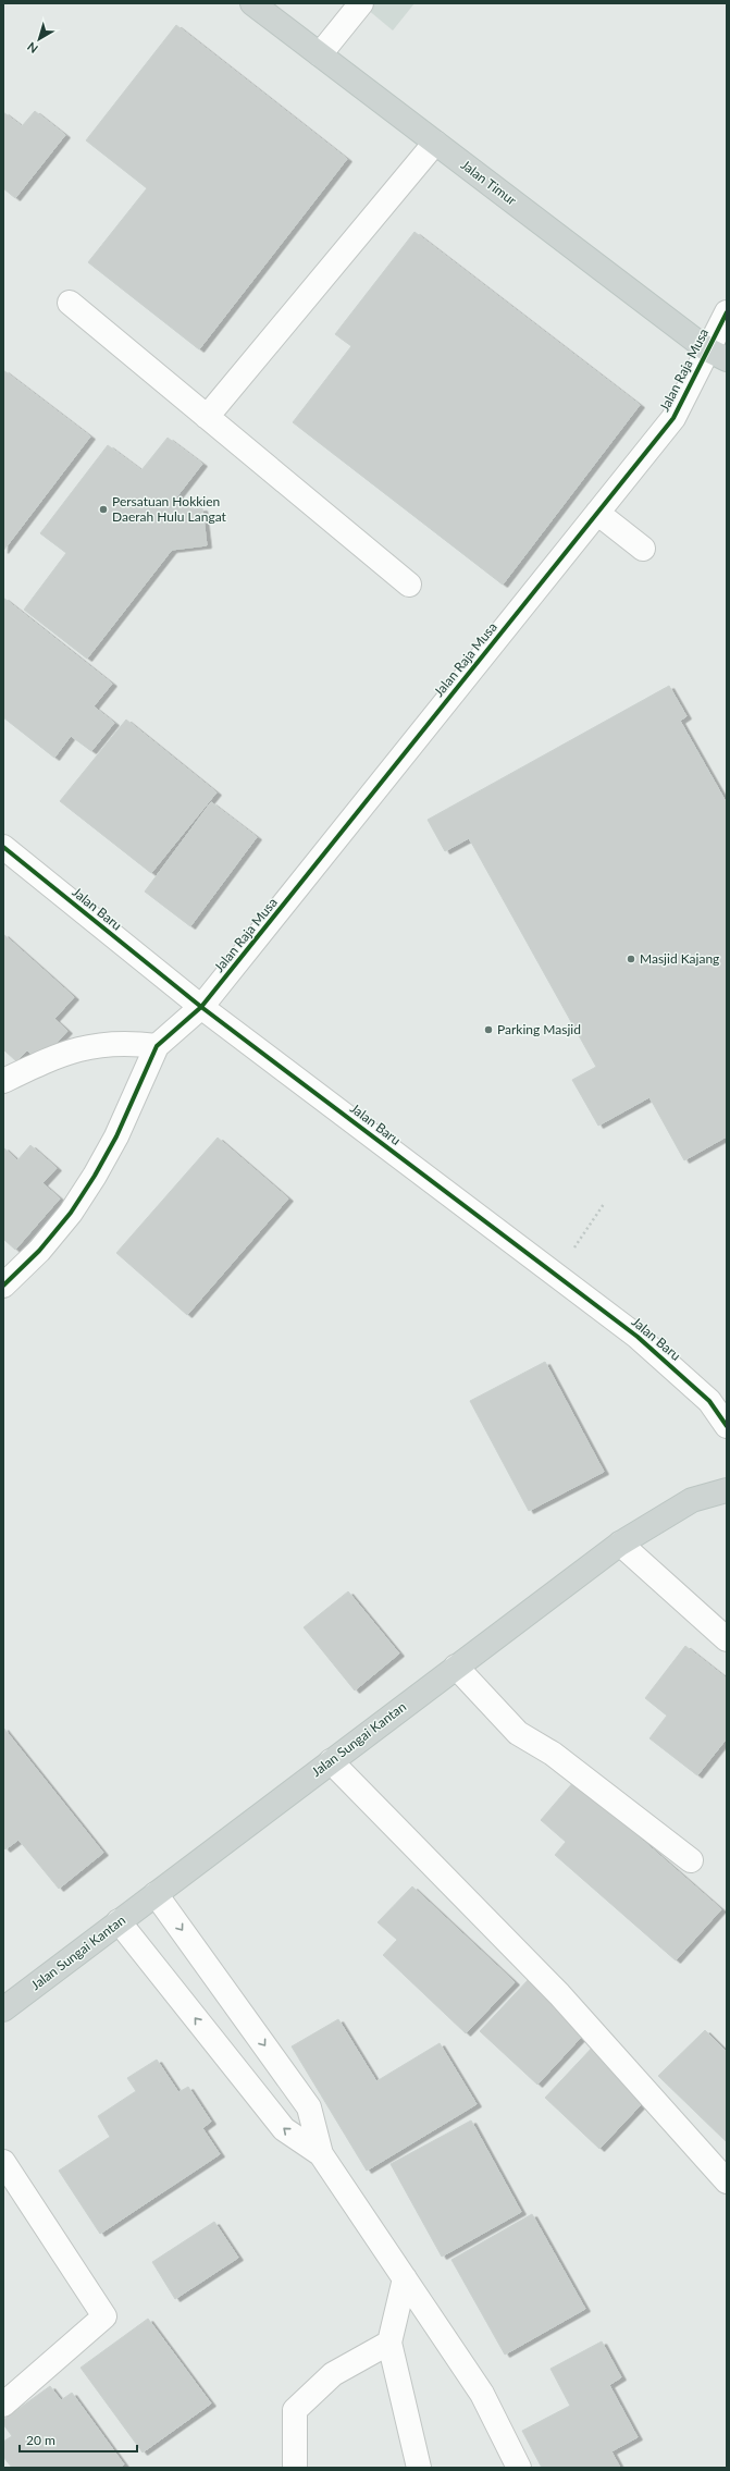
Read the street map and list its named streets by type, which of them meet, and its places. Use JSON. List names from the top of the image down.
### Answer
{
  "streets": {
    "main road": ["Jalan Timur", "Jalan Sungai Kantan"],
    "street": ["Jalan Raja Musa", "Jalan Baru"]
  },
  "crossings": [
    ["Jalan Timur", "Jalan Raja Musa"],
    ["Jalan Raja Musa", "Jalan Baru"]
  ],
  "places": ["Persatuan Hokkien Daerah Hulu Langat", "Masjid Kajang", "Parking Masjid"],
  "scale_bar": "20 m",
  "north": "bottom left"
}
